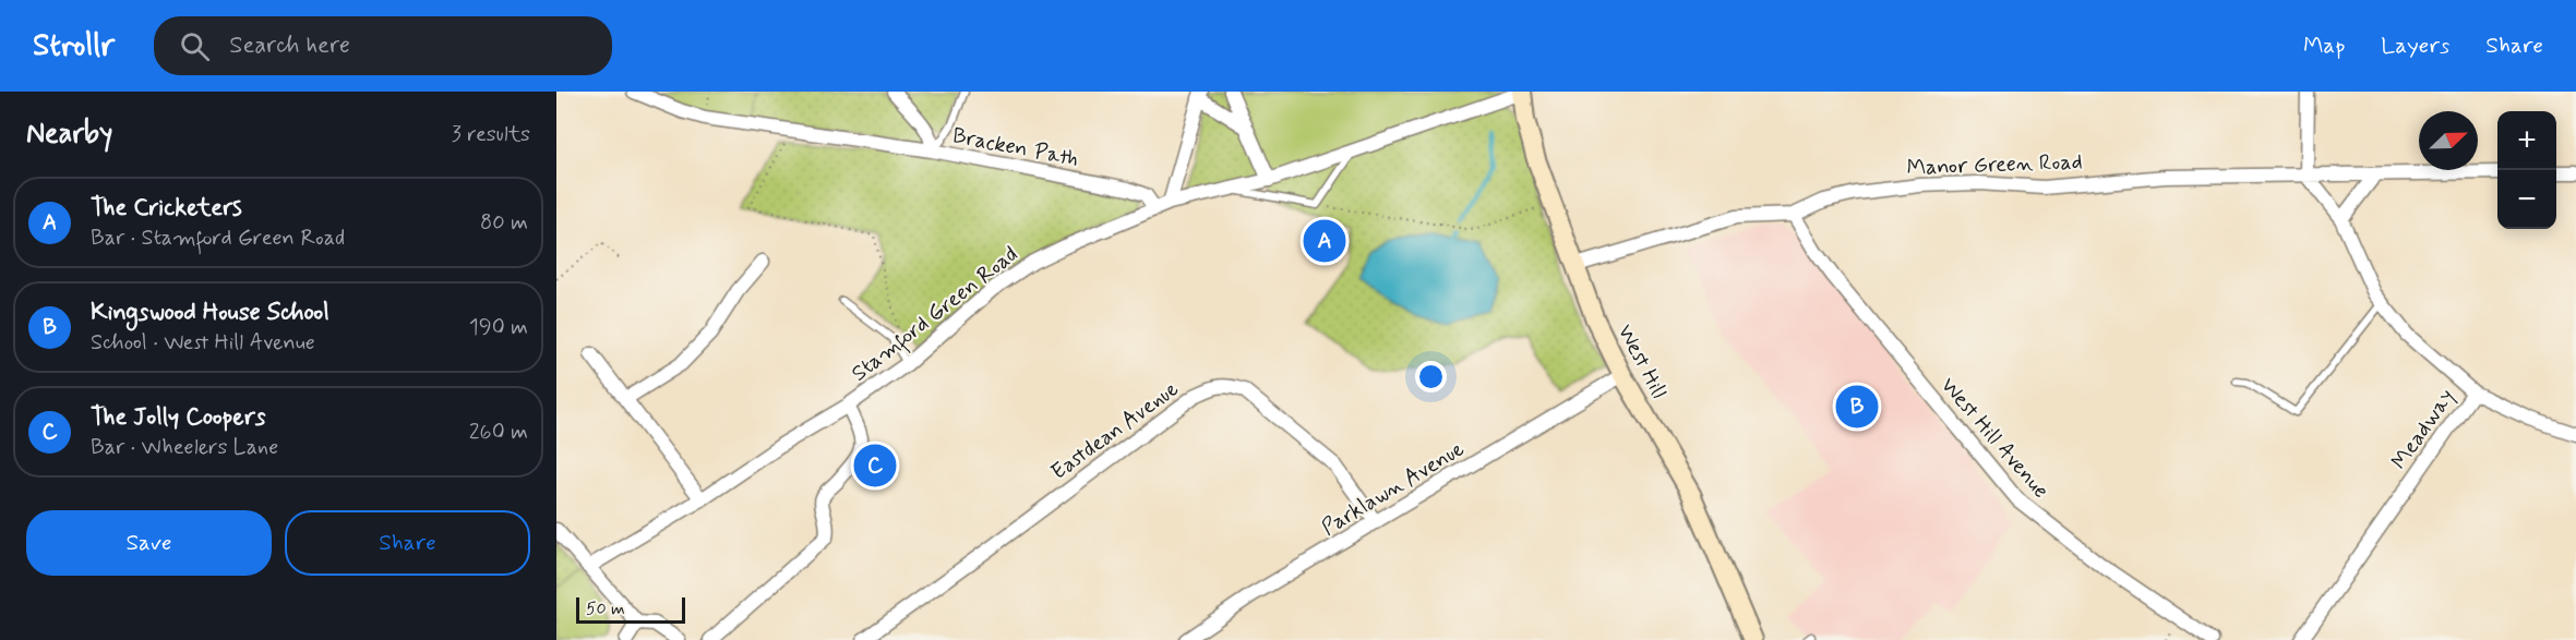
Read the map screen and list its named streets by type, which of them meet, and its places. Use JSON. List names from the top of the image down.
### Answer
{
  "streets": {
    "main road": ["West Hill"],
    "street": [
      "Bracken Path",
      "Manor Green Road",
      "Stamford Green Road",
      "Meadway",
      "Eastdean Avenue",
      "West Hill Avenue",
      "Parklawn Avenue"
    ]
  },
  "crossings": [
    ["Bracken Path", "Stamford Green Road"],
    ["Manor Green Road", "West Hill"],
    ["Manor Green Road", "Meadway"],
    ["Manor Green Road", "West Hill Avenue"],
    ["Stamford Green Road", "West Hill"],
    ["West Hill", "Parklawn Avenue"],
    ["Eastdean Avenue", "Parklawn Avenue"]
  ],
  "scale_bar": "50 m",
  "north": "top right",
  "page": {
    "header": "Strollr",
    "search": "Search here",
    "nav": ["Map", "Layers", "Share"],
    "heading": ["Nearby", "3 results"],
    "map_buttons": ["+", "−"],
    "list": [
      {
        "mark": "A",
        "name": "The Cricketers",
        "note": "Bar · Stamford Green Road",
        "value": "80 m"
      },
      {
        "mark": "B",
        "name": "Kingswood House School",
        "note": "School · West Hill Avenue",
        "value": "190 m"
      },
      {
        "mark": "C",
        "name": "The Jolly Coopers",
        "note": "Bar · Wheelers Lane",
        "value": "260 m"
      }
    ],
    "pins": ["A", "B", "C"],
    "buttons": ["Save", "Share"],
    "scale": "50 m"
  }
}
